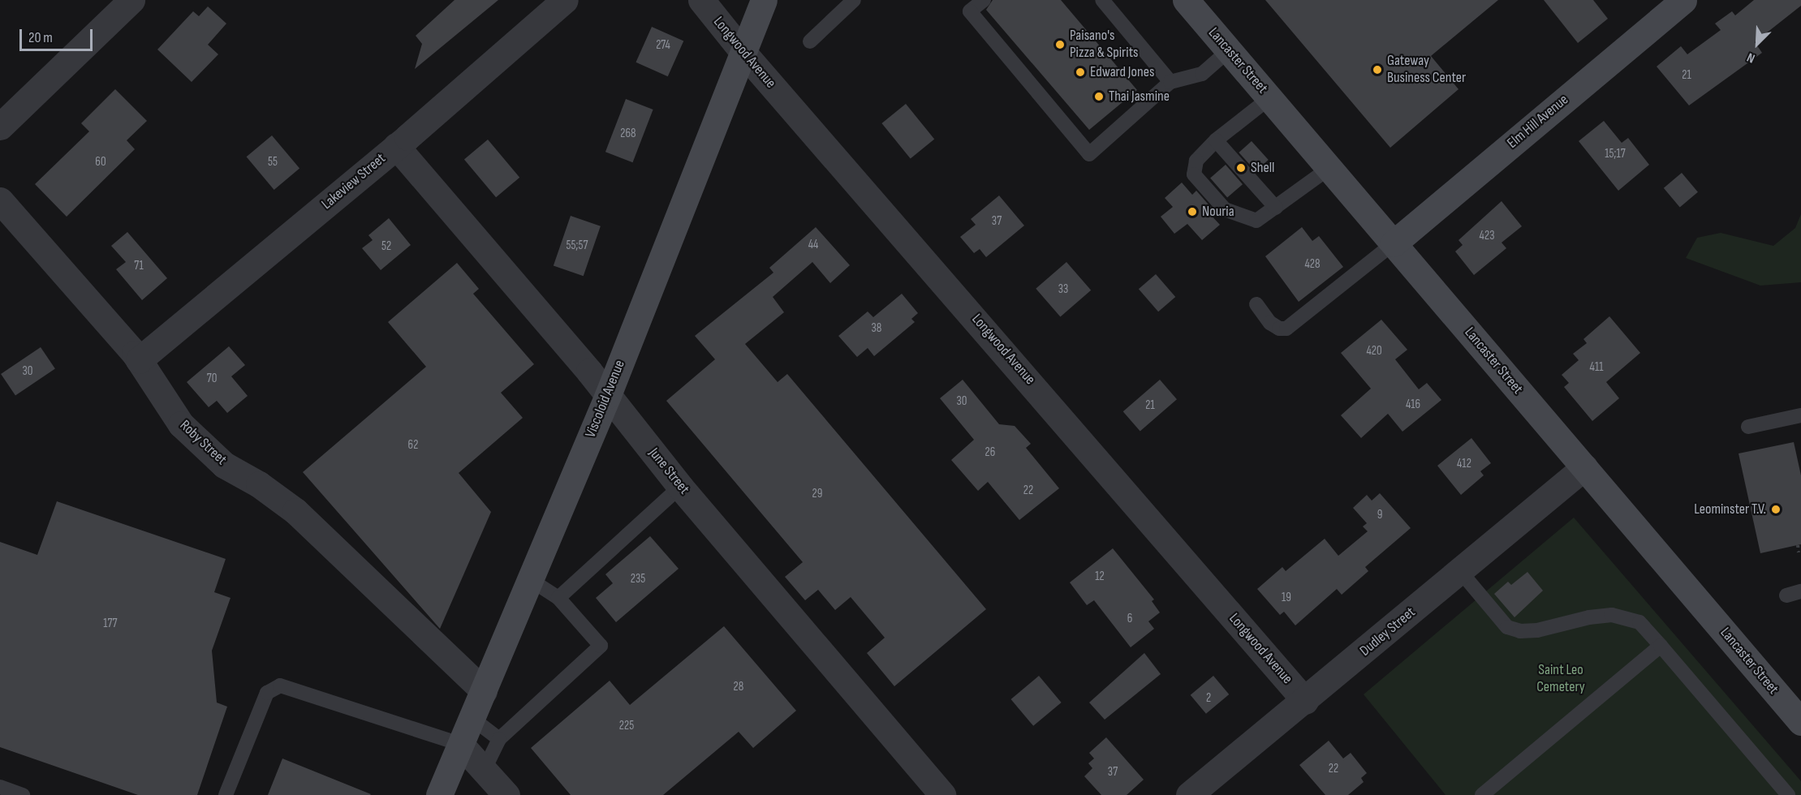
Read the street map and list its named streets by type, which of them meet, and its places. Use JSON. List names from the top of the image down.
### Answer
{
  "streets": {
    "main road": ["Lancaster Street", "Elm Hill Avenue", "Viscoloid Avenue"],
    "street": [
      "Longwood Avenue",
      "Lakeview Street",
      "Roby Street",
      "June Street",
      "Dudley Street"
    ]
  },
  "crossings": [
    ["Longwood Avenue", "Viscoloid Avenue"],
    ["Longwood Avenue", "Dudley Street"],
    ["Lancaster Street", "Elm Hill Avenue"],
    ["Lancaster Street", "Dudley Street"],
    ["Lakeview Street", "Roby Street"],
    ["Lakeview Street", "June Street"],
    ["Viscoloid Avenue", "Roby Street"],
    ["Viscoloid Avenue", "June Street"]
  ],
  "parks": ["Saint Leo Cemetery"],
  "places": [
    "Paisano's Pizza & Spirits",
    "Gateway Business Center",
    "Edward Jones",
    "Thai Jasmine",
    "Shell",
    "Nouria",
    "Leominster T.V."
  ],
  "house_numbers": [
    "274",
    "21",
    "268",
    "15;17",
    "60",
    "55",
    "37",
    "423",
    "44",
    "55;57",
    "52",
    "428",
    "71",
    "33",
    "38",
    "420",
    "411",
    "30",
    "70",
    "30",
    "416",
    "21",
    "62",
    "26",
    "412",
    "22",
    "29",
    "9",
    "12",
    "235",
    "19",
    "6",
    "177",
    "28",
    "2",
    "225",
    "22",
    "37"
  ],
  "scale_bar": "20 m",
  "north": "bottom left"
}
